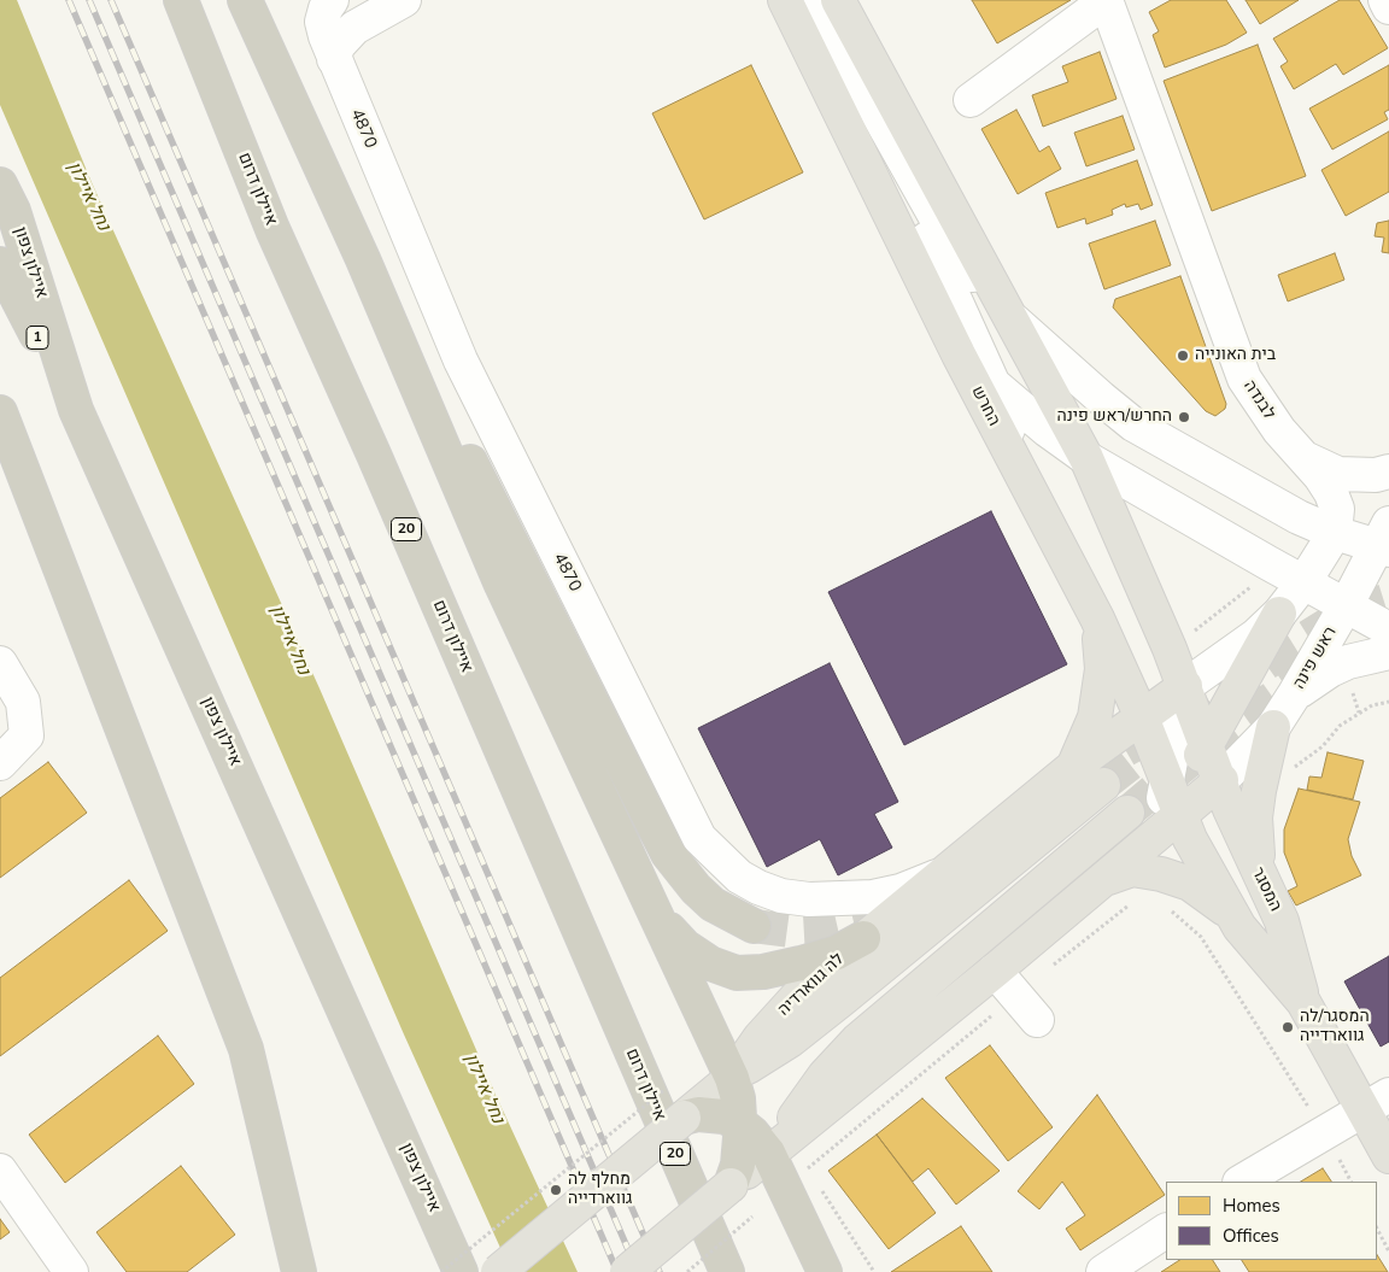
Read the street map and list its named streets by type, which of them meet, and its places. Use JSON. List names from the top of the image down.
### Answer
{
  "streets": {
    "highway": [
      "איילון דרום",
      "איילון צפון",
      "1",
      "20"
    ],
    "main road": ["החרש", "המסגר", "לה גווארדיה"],
    "street": ["4870", "לבנדה", "ראש פינה"]
  },
  "crossings": [
    ["4870", "לה גווארדיה"],
    ["איילון צפון", "1"],
    ["החרש", "המסגר"],
    ["החרש", "לה גווארדיה"],
    ["ראש פינה", "המסגר"]
  ],
  "water": ["נחל איילון"],
  "places": [
    "בית האונייה",
    "החרש/ראש פינה",
    "המסגר/לה גווארדייה",
    "מחלף לה גווארדייה"
  ],
  "legend": ["Homes", "Offices"]
}
